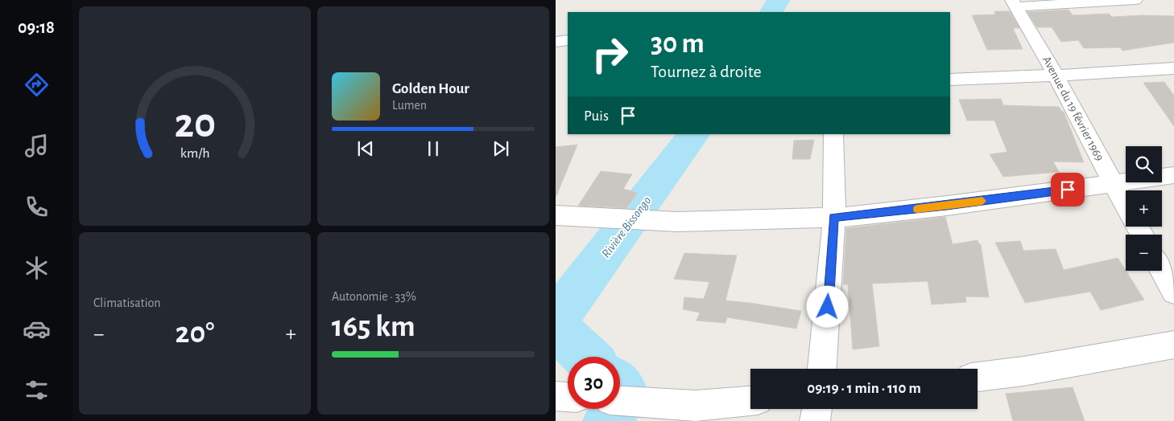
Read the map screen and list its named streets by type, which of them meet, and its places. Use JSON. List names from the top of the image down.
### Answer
{
  "streets": {
    "street": ["Avenue du 19 février 1969"]
  },
  "water": ["Rivière Bissongo"],
  "page": {
    "tabs": "09:18",
    "turn": ["30 m", "Tournez à droite"],
    "song": ["Golden Hour", "Lumen"],
    "then": "Puis",
    "map_buttons": ["+", "−"],
    "tile": [
      "Climatisation",
      ["Autonomie · 33%", "165 km"]
    ],
    "heat": ["−", "20°", "+"],
    "limit": "30",
    "trip": "09:19 · 1 min · 110 m",
    "gauge": ["20", "km/h"]
  }
}
